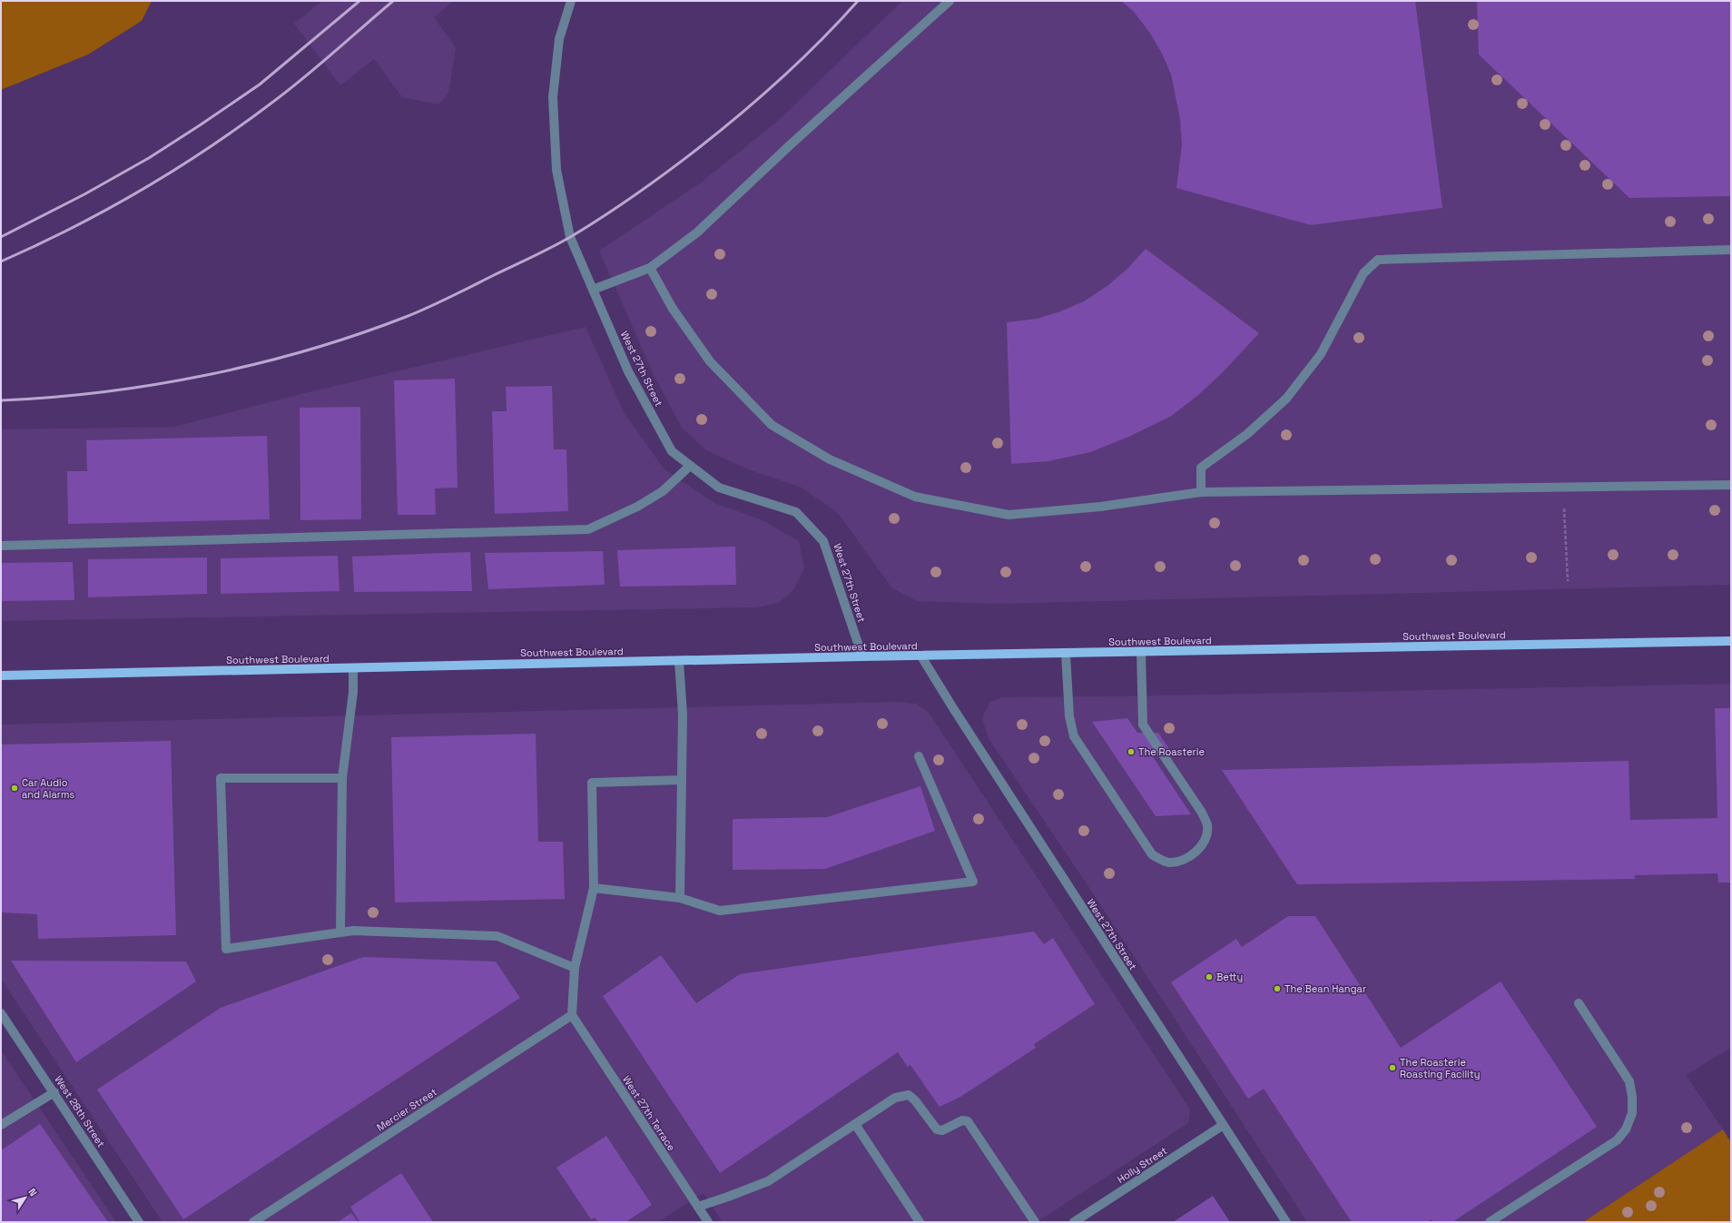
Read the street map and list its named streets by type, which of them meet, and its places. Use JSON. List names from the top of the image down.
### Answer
{
  "streets": {
    "main road": ["Southwest Boulevard"],
    "street": [
      "West 27th Street",
      "Mercier Street",
      "West 28th Street",
      "West 27th Terrace",
      "Holly Street"
    ]
  },
  "crossings": [
    ["West 27th Street", "Southwest Boulevard"],
    ["West 27th Street", "Holly Street"],
    ["Mercier Street", "West 27th Terrace"]
  ],
  "places": [
    "The Roasterie",
    "Car Audio and Alarms",
    "Betty",
    "The Bean Hangar",
    "The Roasterie Roasting Facility"
  ],
  "north": "top right"
}
